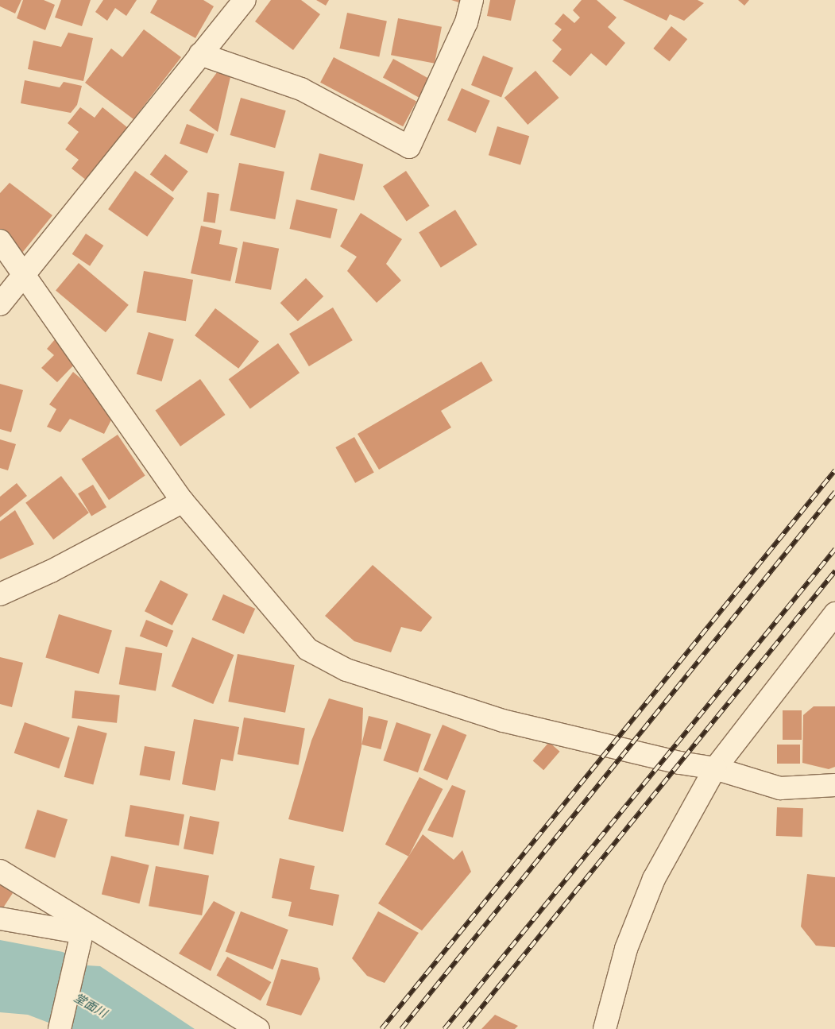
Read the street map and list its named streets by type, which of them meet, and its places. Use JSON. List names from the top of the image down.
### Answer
{
  "water": ["堂面川"]
}
